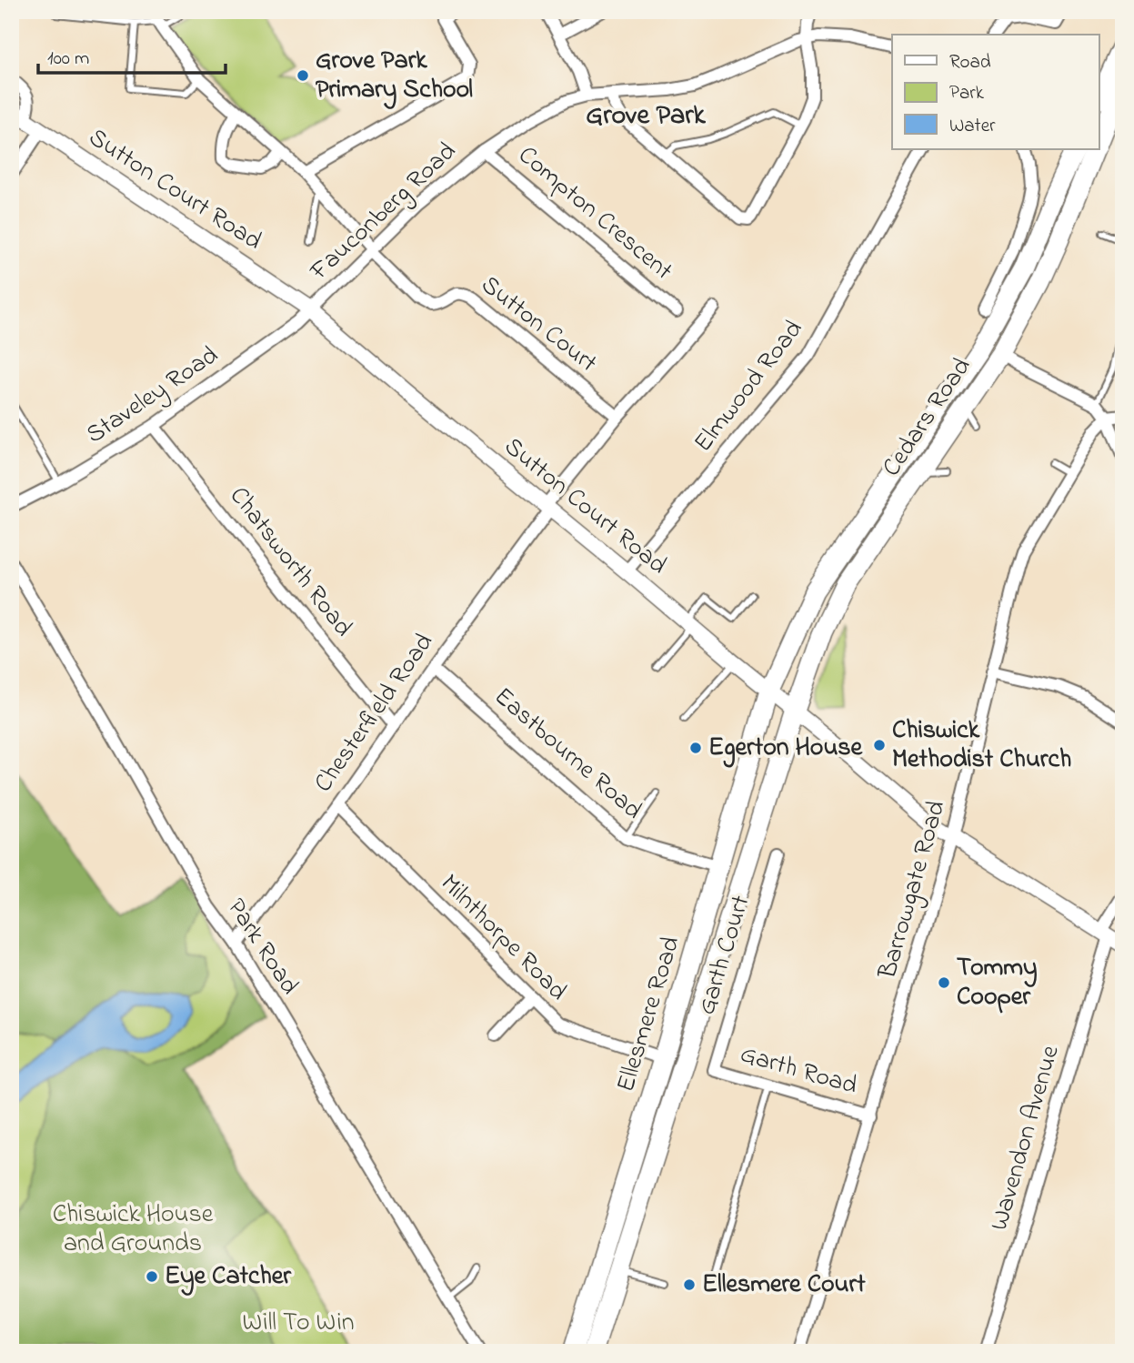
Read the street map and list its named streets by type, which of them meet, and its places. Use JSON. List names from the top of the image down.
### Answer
{
  "streets": {
    "highway": ["Cedars Road", "Ellesmere Road"],
    "street": [
      "Sutton Court Road",
      "Fauconberg Road",
      "Compton Crescent",
      "Sutton Court",
      "Elmwood Road",
      "Staveley Road",
      "Chatsworth Road",
      "Chesterfield Road",
      "Eastbourne Road",
      "Barrowgate Road",
      "Milnthorpe Road",
      "Park Road",
      "Garth Court",
      "Garth Road",
      "Wavendon Avenue"
    ]
  },
  "crossings": [
    ["Sutton Court Road", "Fauconberg Road"],
    ["Sutton Court Road", "Elmwood Road"],
    ["Sutton Court Road", "Staveley Road"],
    ["Sutton Court Road", "Cedars Road"],
    ["Sutton Court Road", "Chesterfield Road"],
    ["Sutton Court Road", "Barrowgate Road"],
    ["Sutton Court Road", "Ellesmere Road"],
    ["Sutton Court Road", "Wavendon Avenue"],
    ["Fauconberg Road", "Compton Crescent"],
    ["Fauconberg Road", "Sutton Court"],
    ["Fauconberg Road", "Staveley Road"],
    ["Sutton Court", "Chesterfield Road"],
    ["Staveley Road", "Chatsworth Road"],
    ["Cedars Road", "Ellesmere Road"],
    ["Chatsworth Road", "Chesterfield Road"],
    ["Chesterfield Road", "Eastbourne Road"],
    ["Chesterfield Road", "Milnthorpe Road"],
    ["Chesterfield Road", "Park Road"],
    ["Eastbourne Road", "Ellesmere Road"],
    ["Barrowgate Road", "Garth Road"],
    ["Milnthorpe Road", "Ellesmere Road"],
    ["Garth Court", "Garth Road"]
  ],
  "districts": ["Grove Park"],
  "parks": ["Chiswick House and Grounds", "Will To Win"],
  "places": [
    "Grove Park Primary School",
    "Chiswick Methodist Church",
    "Egerton House",
    "Tommy Cooper",
    "Eye Catcher",
    "Ellesmere Court"
  ],
  "legend": ["Road", "Park", "Water"],
  "scale_bar": "100 m"
}
